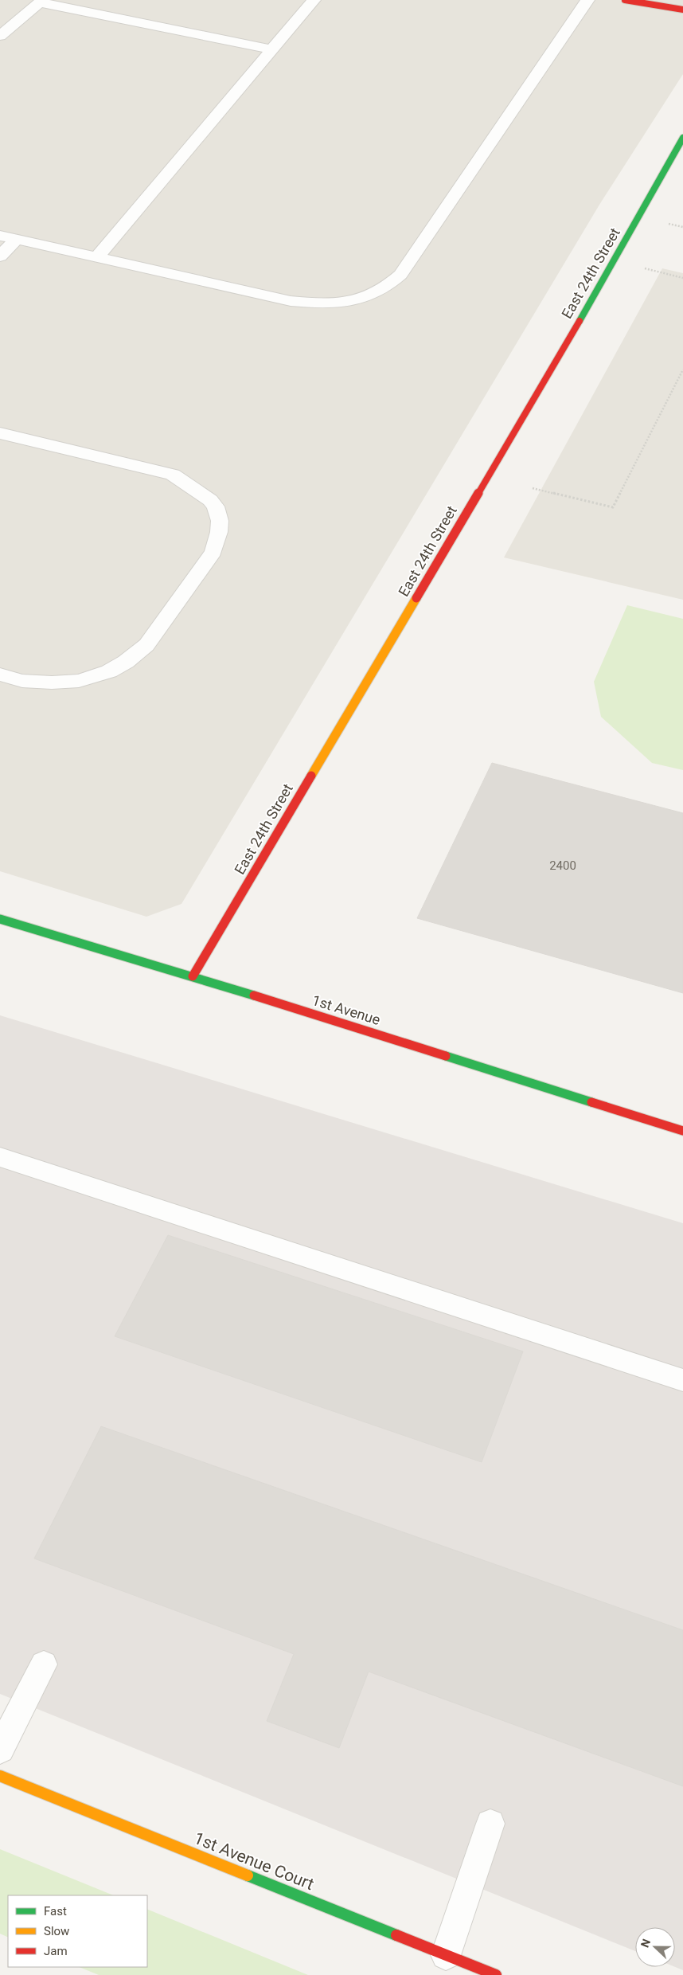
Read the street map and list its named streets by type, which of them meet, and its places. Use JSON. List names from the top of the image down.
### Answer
{
  "streets": {
    "street": ["East 24th Street", "1st Avenue", "1st Avenue Court"]
  },
  "crossings": [
    ["East 24th Street", "1st Avenue"]
  ],
  "house_numbers": ["2400"],
  "legend": ["Fast", "Slow", "Jam"],
  "north": "left"
}
